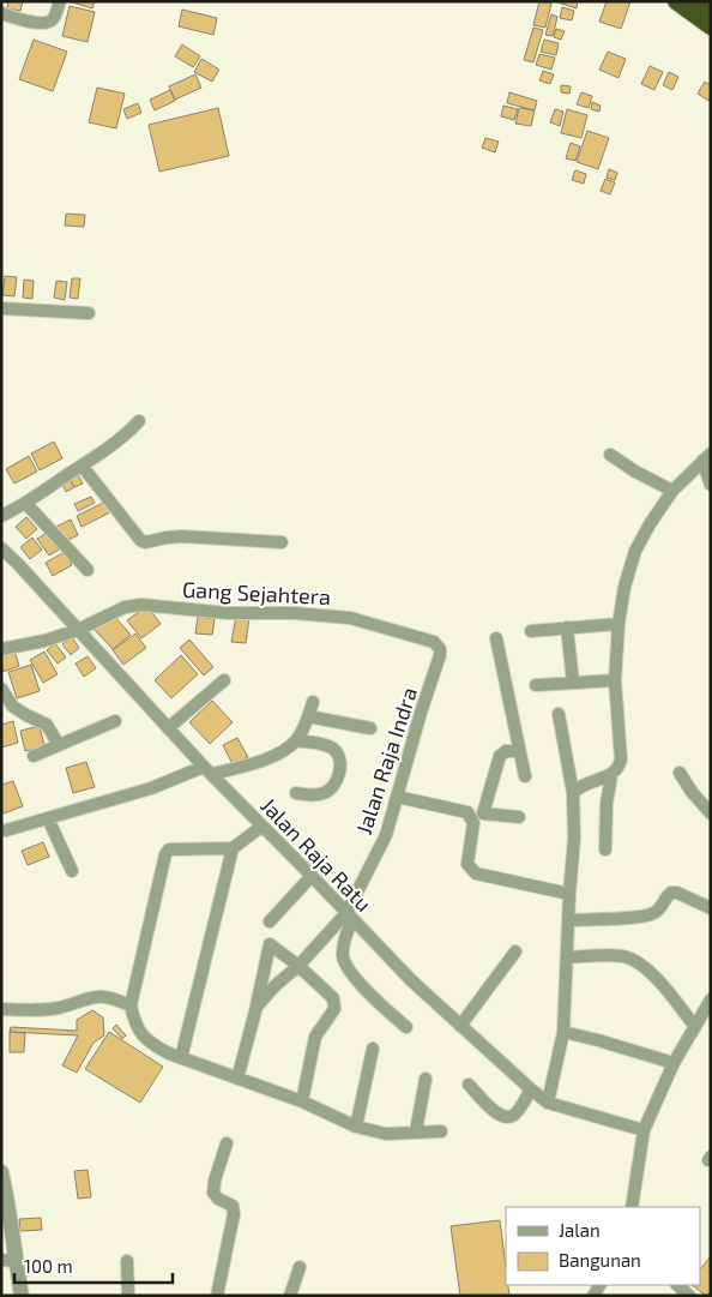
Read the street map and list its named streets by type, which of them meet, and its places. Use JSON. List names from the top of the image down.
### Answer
{
  "streets": {
    "street": ["Gang Sejahtera", "Jalan Raja Indra", "Jalan Raja Ratu"]
  },
  "crossings": [
    ["Gang Sejahtera", "Jalan Raja Indra"],
    ["Gang Sejahtera", "Jalan Raja Ratu"],
    ["Jalan Raja Indra", "Jalan Raja Ratu"]
  ],
  "legend": ["Jalan", "Bangunan"],
  "scale_bar": "100 m"
}
